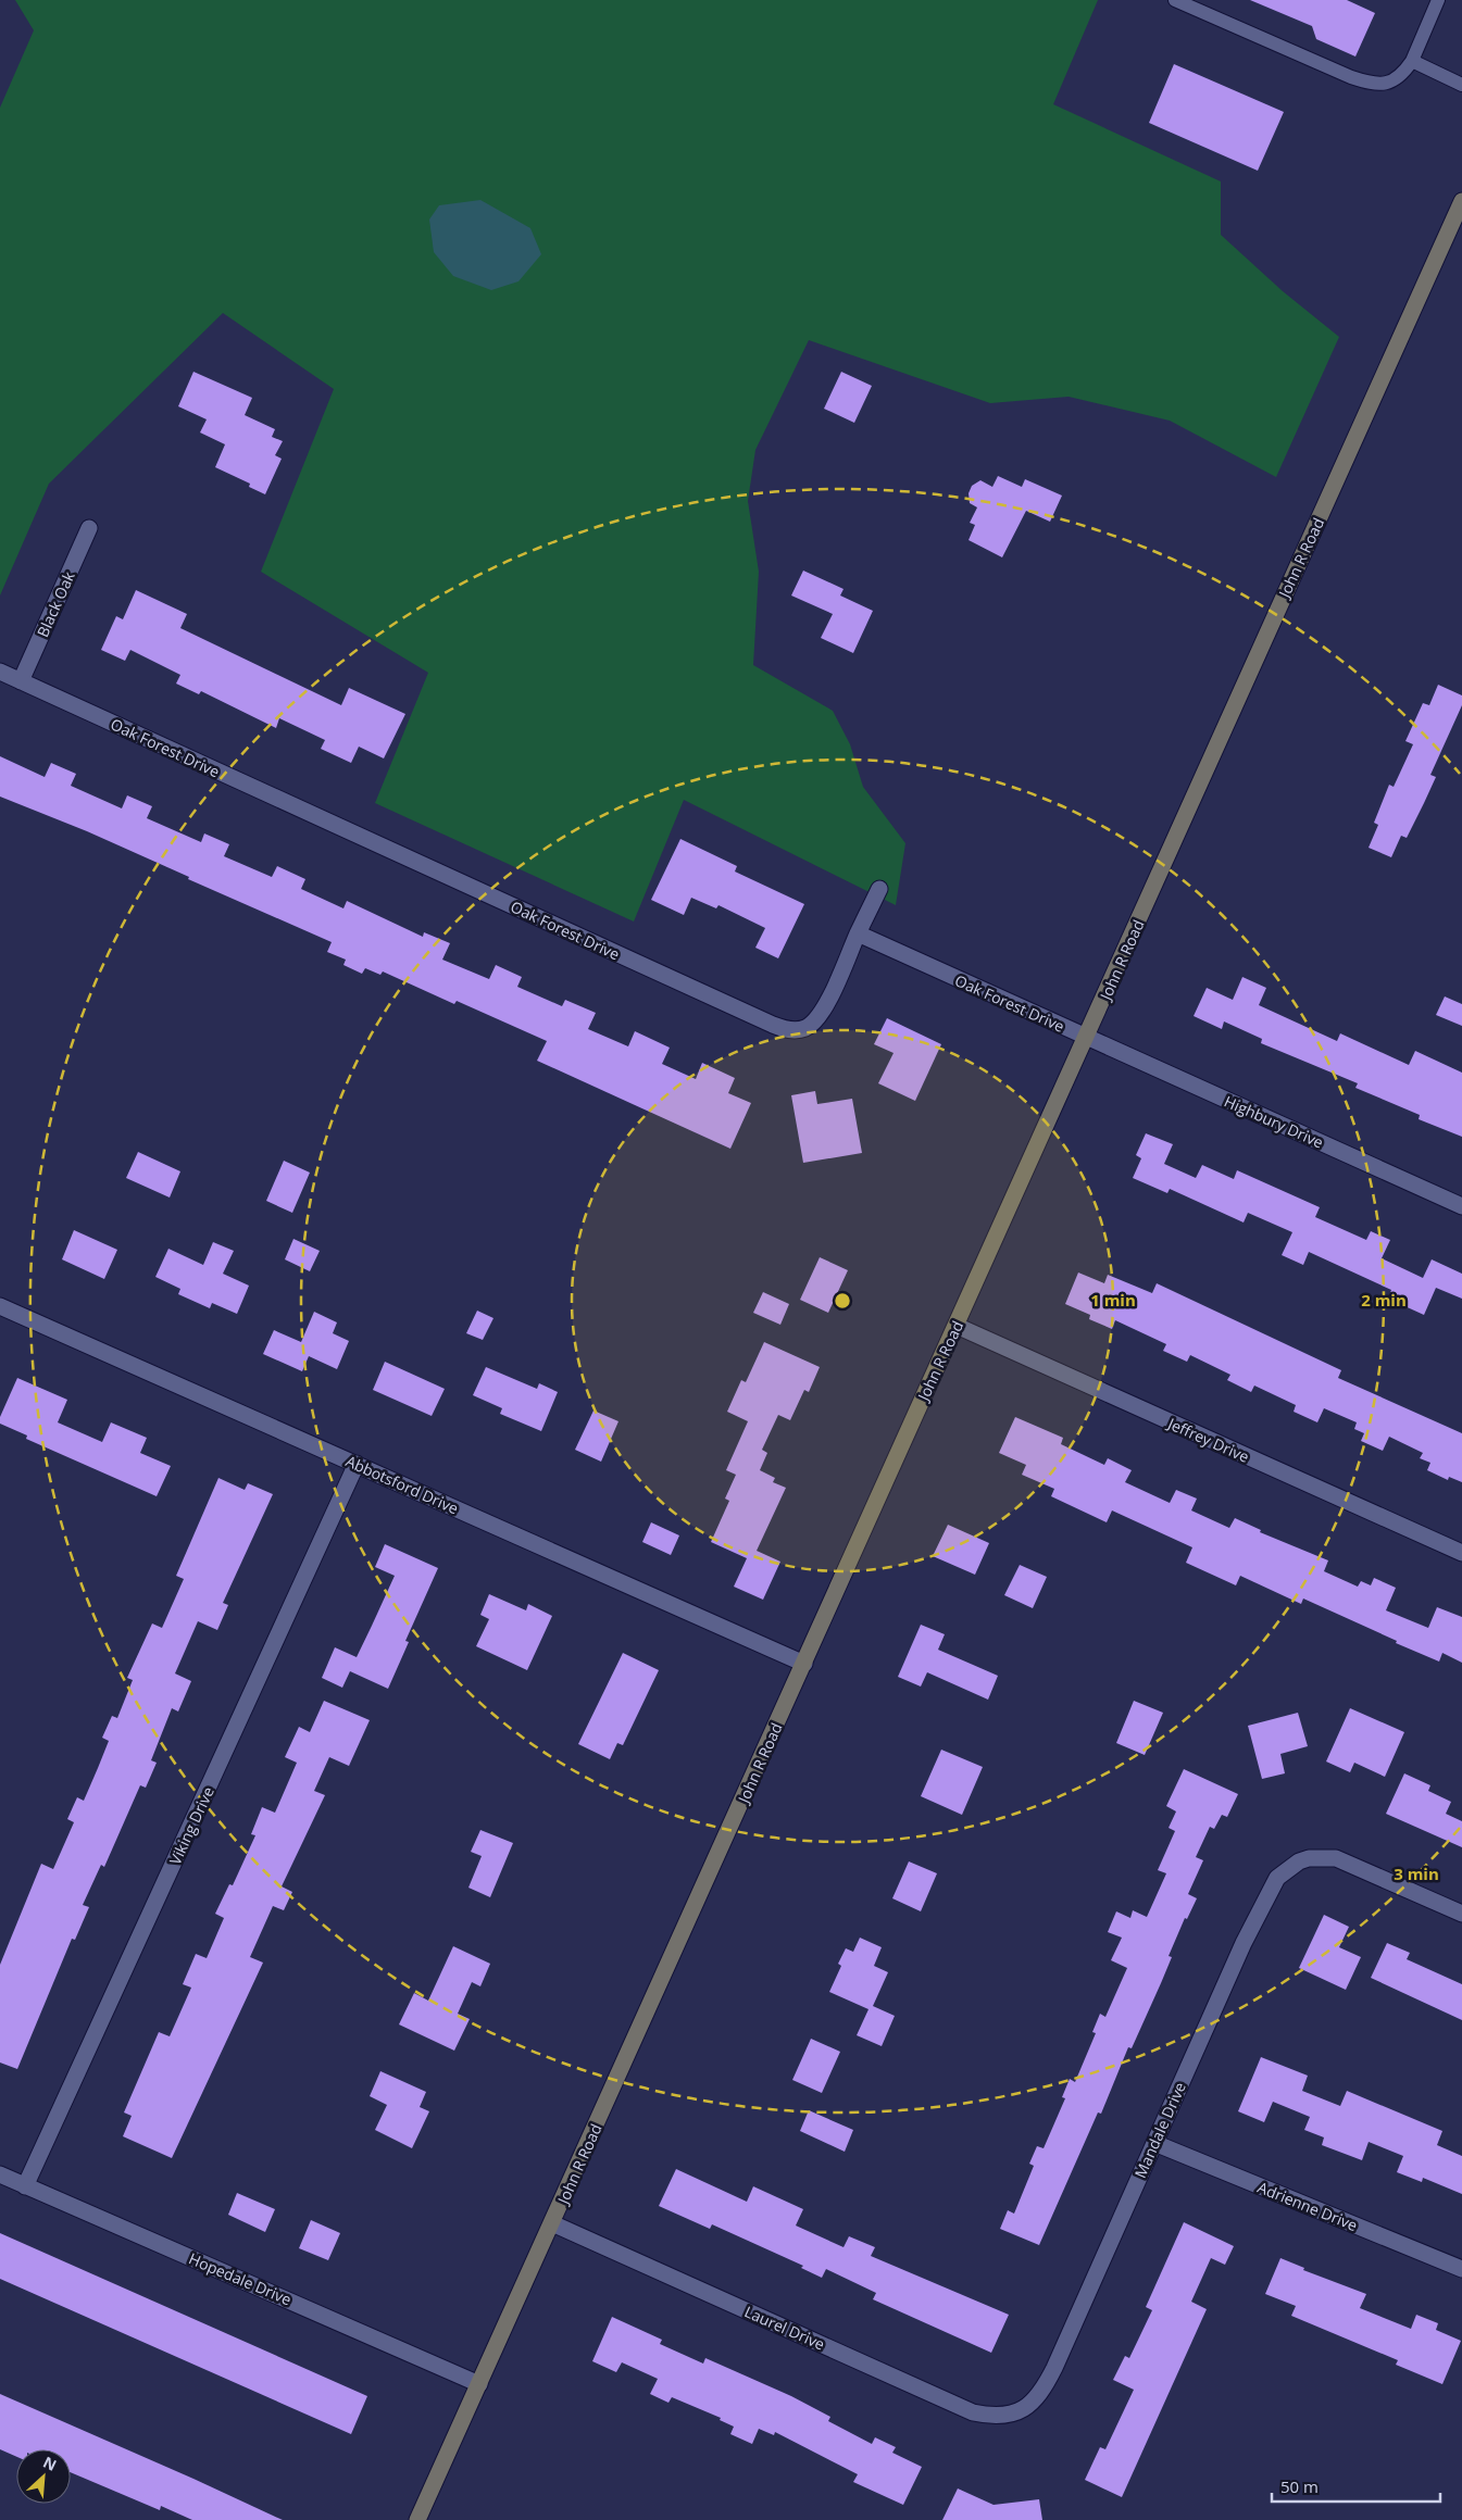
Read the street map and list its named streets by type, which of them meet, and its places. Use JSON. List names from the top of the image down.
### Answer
{
  "streets": {
    "main road": ["John R Road"],
    "street": [
      "Black Oak",
      "Oak Forest Drive",
      "Highbury Drive",
      "Jeffrey Drive",
      "Abbotsford Drive",
      "Viking Drive",
      "Mandale Drive",
      "Adrienne Drive",
      "Hopedale Drive",
      "Laurel Drive"
    ]
  },
  "crossings": [
    ["John R Road", "Oak Forest Drive"],
    ["John R Road", "Highbury Drive"],
    ["John R Road", "Jeffrey Drive"],
    ["John R Road", "Abbotsford Drive"],
    ["John R Road", "Hopedale Drive"],
    ["John R Road", "Laurel Drive"],
    ["Black Oak", "Oak Forest Drive"],
    ["Oak Forest Drive", "Highbury Drive"],
    ["Abbotsford Drive", "Viking Drive"],
    ["Viking Drive", "Hopedale Drive"],
    ["Mandale Drive", "Adrienne Drive"],
    ["Mandale Drive", "Laurel Drive"]
  ],
  "scale_bar": "50 m",
  "north": "top right",
  "rings": ["1 min", "2 min", "3 min"]
}
